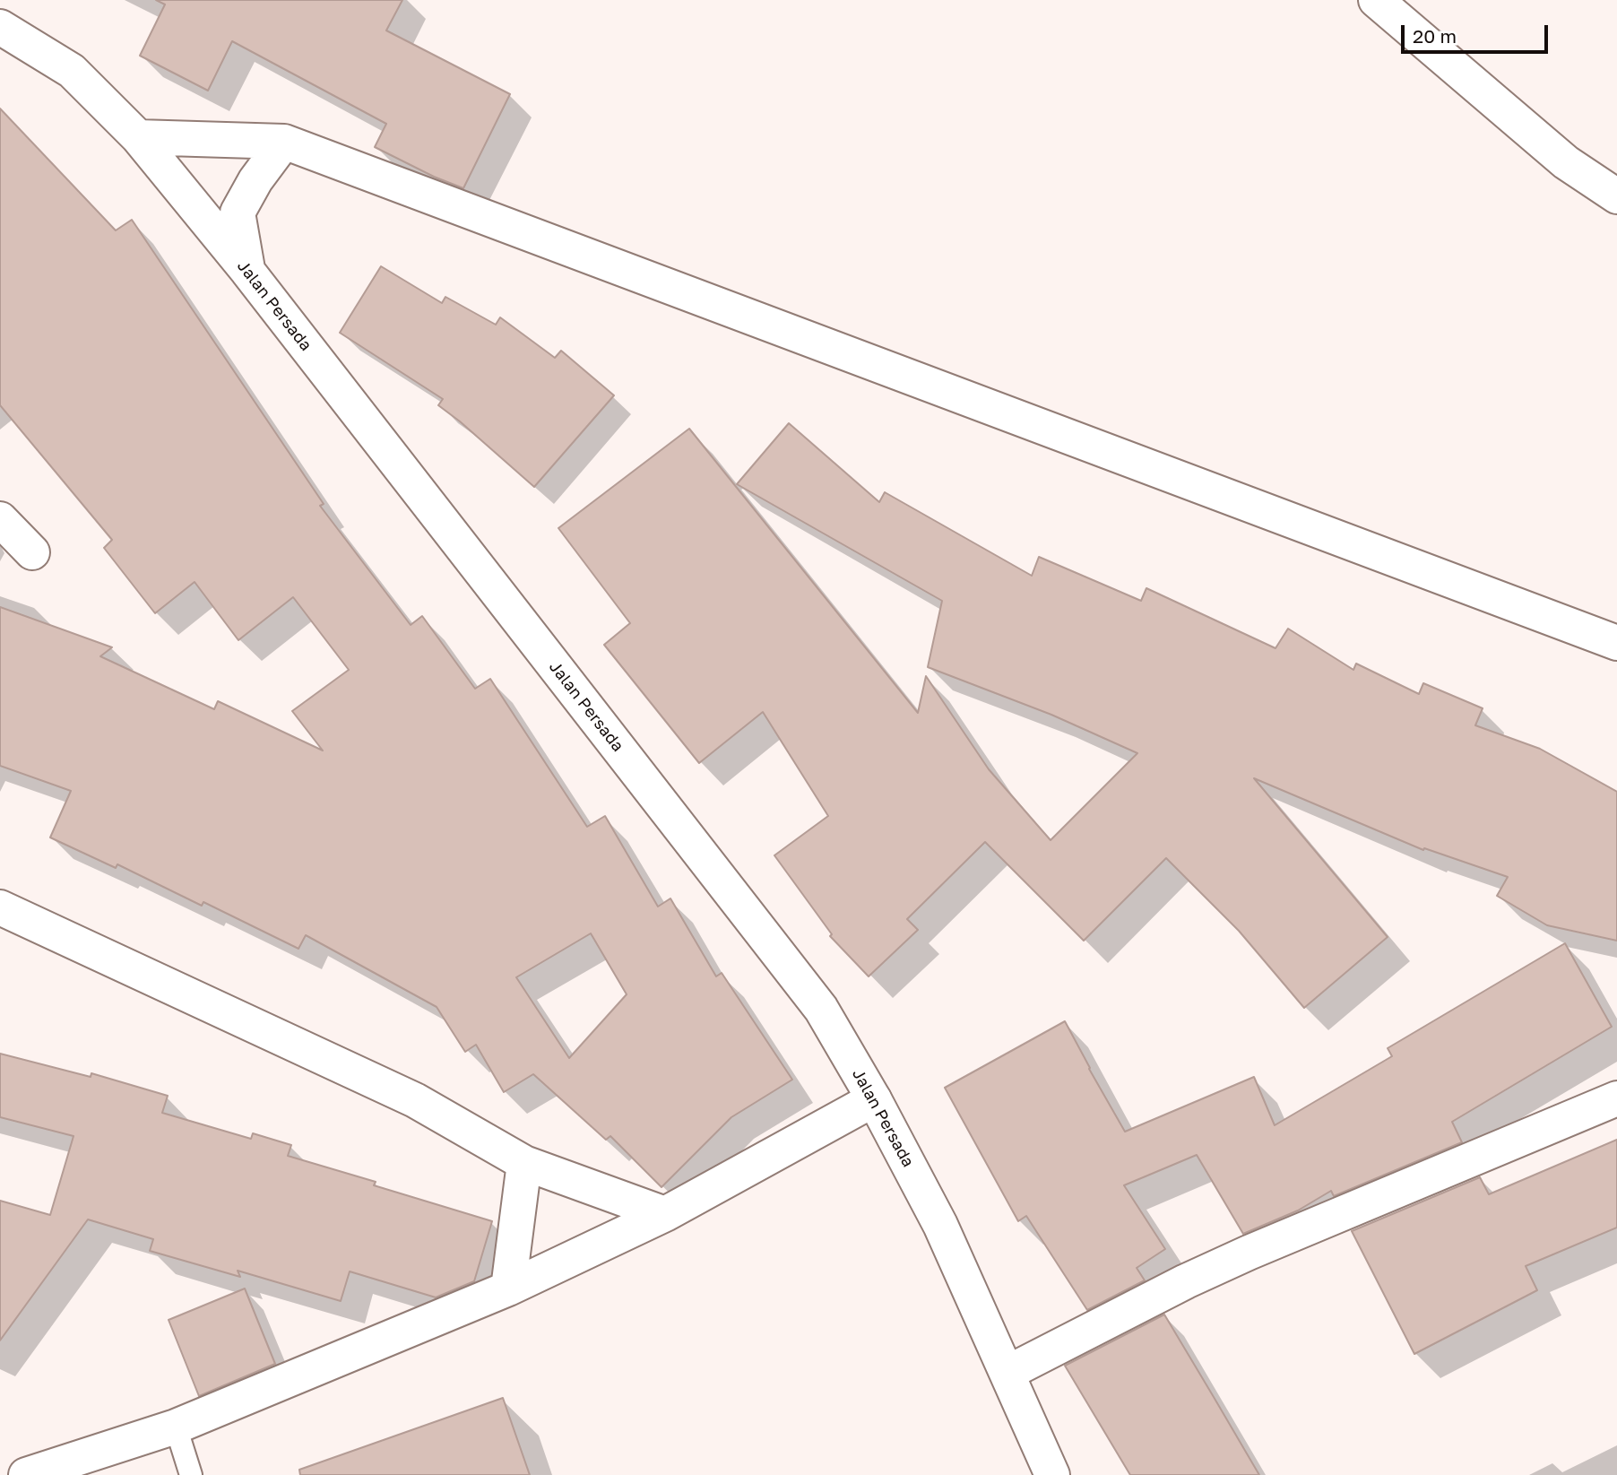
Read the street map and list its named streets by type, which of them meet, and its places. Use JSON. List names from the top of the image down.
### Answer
{
  "streets": {
    "street": ["Jalan Persada"]
  },
  "scale_bar": "20 m"
}
